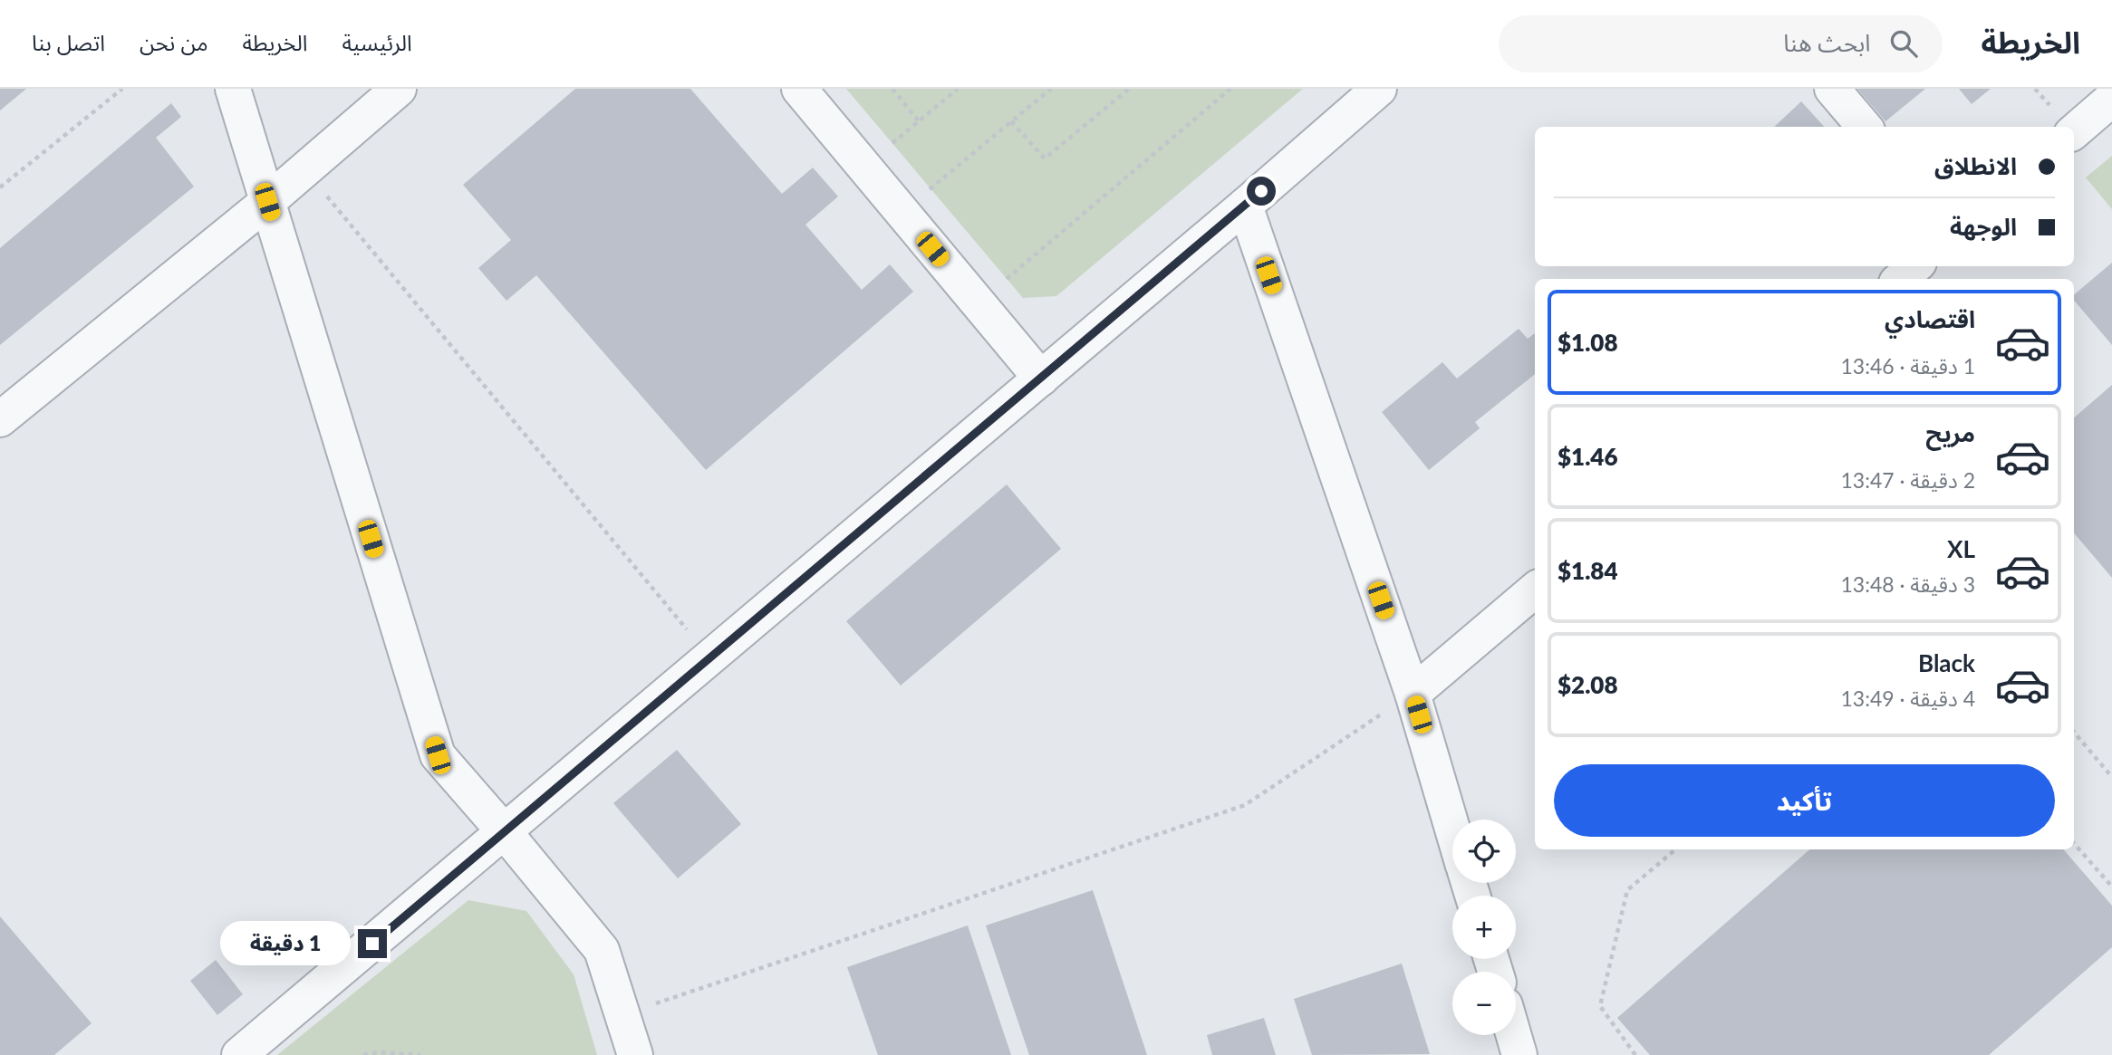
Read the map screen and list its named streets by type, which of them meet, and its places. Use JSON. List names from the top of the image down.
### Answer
{
  "page": {
    "header": "الخريطة",
    "search": "ابحث هنا",
    "nav": [
      "الرئيسية",
      "الخريطة",
      "من نحن",
      "اتصل بنا"
    ],
    "banner": ["الانطلاق", "الوجهة"],
    "list": [
      {
        "name": "اقتصادي",
        "note": "1 دقيقة · 13:46",
        "value": "$1.08"
      },
      {
        "name": "مريح",
        "note": "2 دقيقة · 13:47",
        "value": "$1.46"
      },
      {
        "name": "XL",
        "note": "3 دقيقة · 13:48",
        "value": "$1.84"
      },
      {
        "name": "Black",
        "note": "4 دقيقة · 13:49",
        "value": "$2.08"
      }
    ],
    "buttons": "تأكيد",
    "map_buttons": ["+", "−"],
    "bubble": "1 دقيقة"
  }
}
